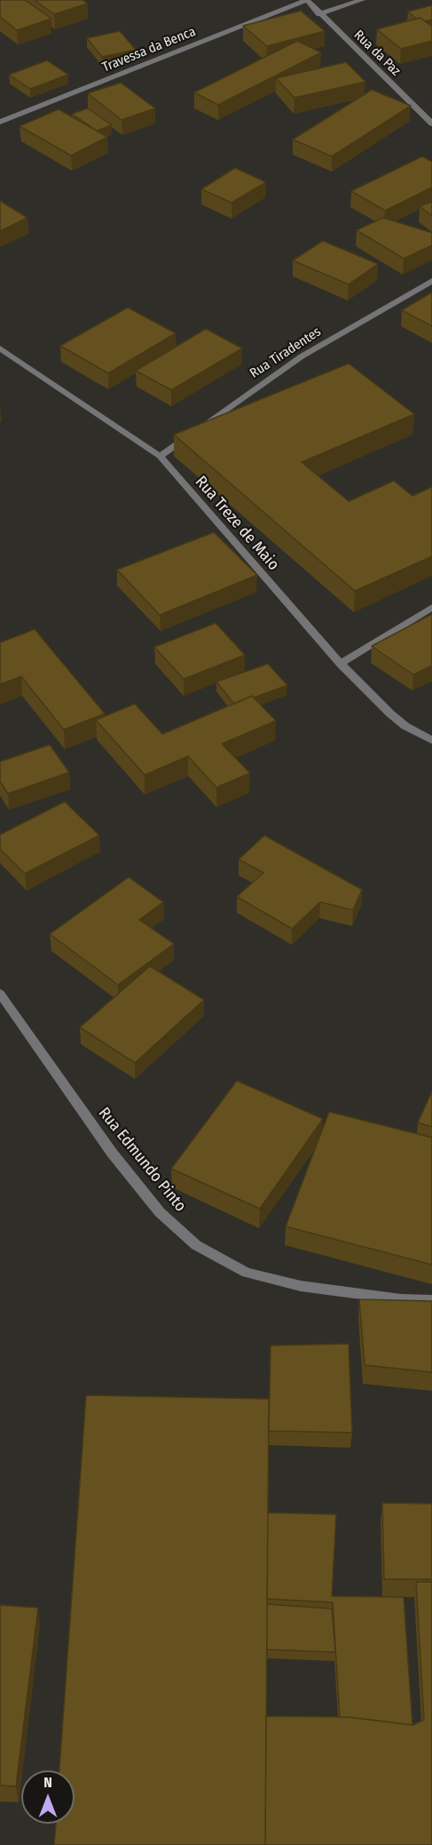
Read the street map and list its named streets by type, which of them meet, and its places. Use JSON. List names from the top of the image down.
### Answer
{
  "streets": {
    "street": [
      "Travessa da Benca",
      "Rua da Paz",
      "Rua Tiradentes",
      "Rua Treze de Maio",
      "Rua Edmundo Pinto"
    ]
  },
  "crossings": [
    ["Travessa da Benca", "Rua da Paz"],
    ["Rua Tiradentes", "Rua Treze de Maio"]
  ],
  "north": "top"
}
